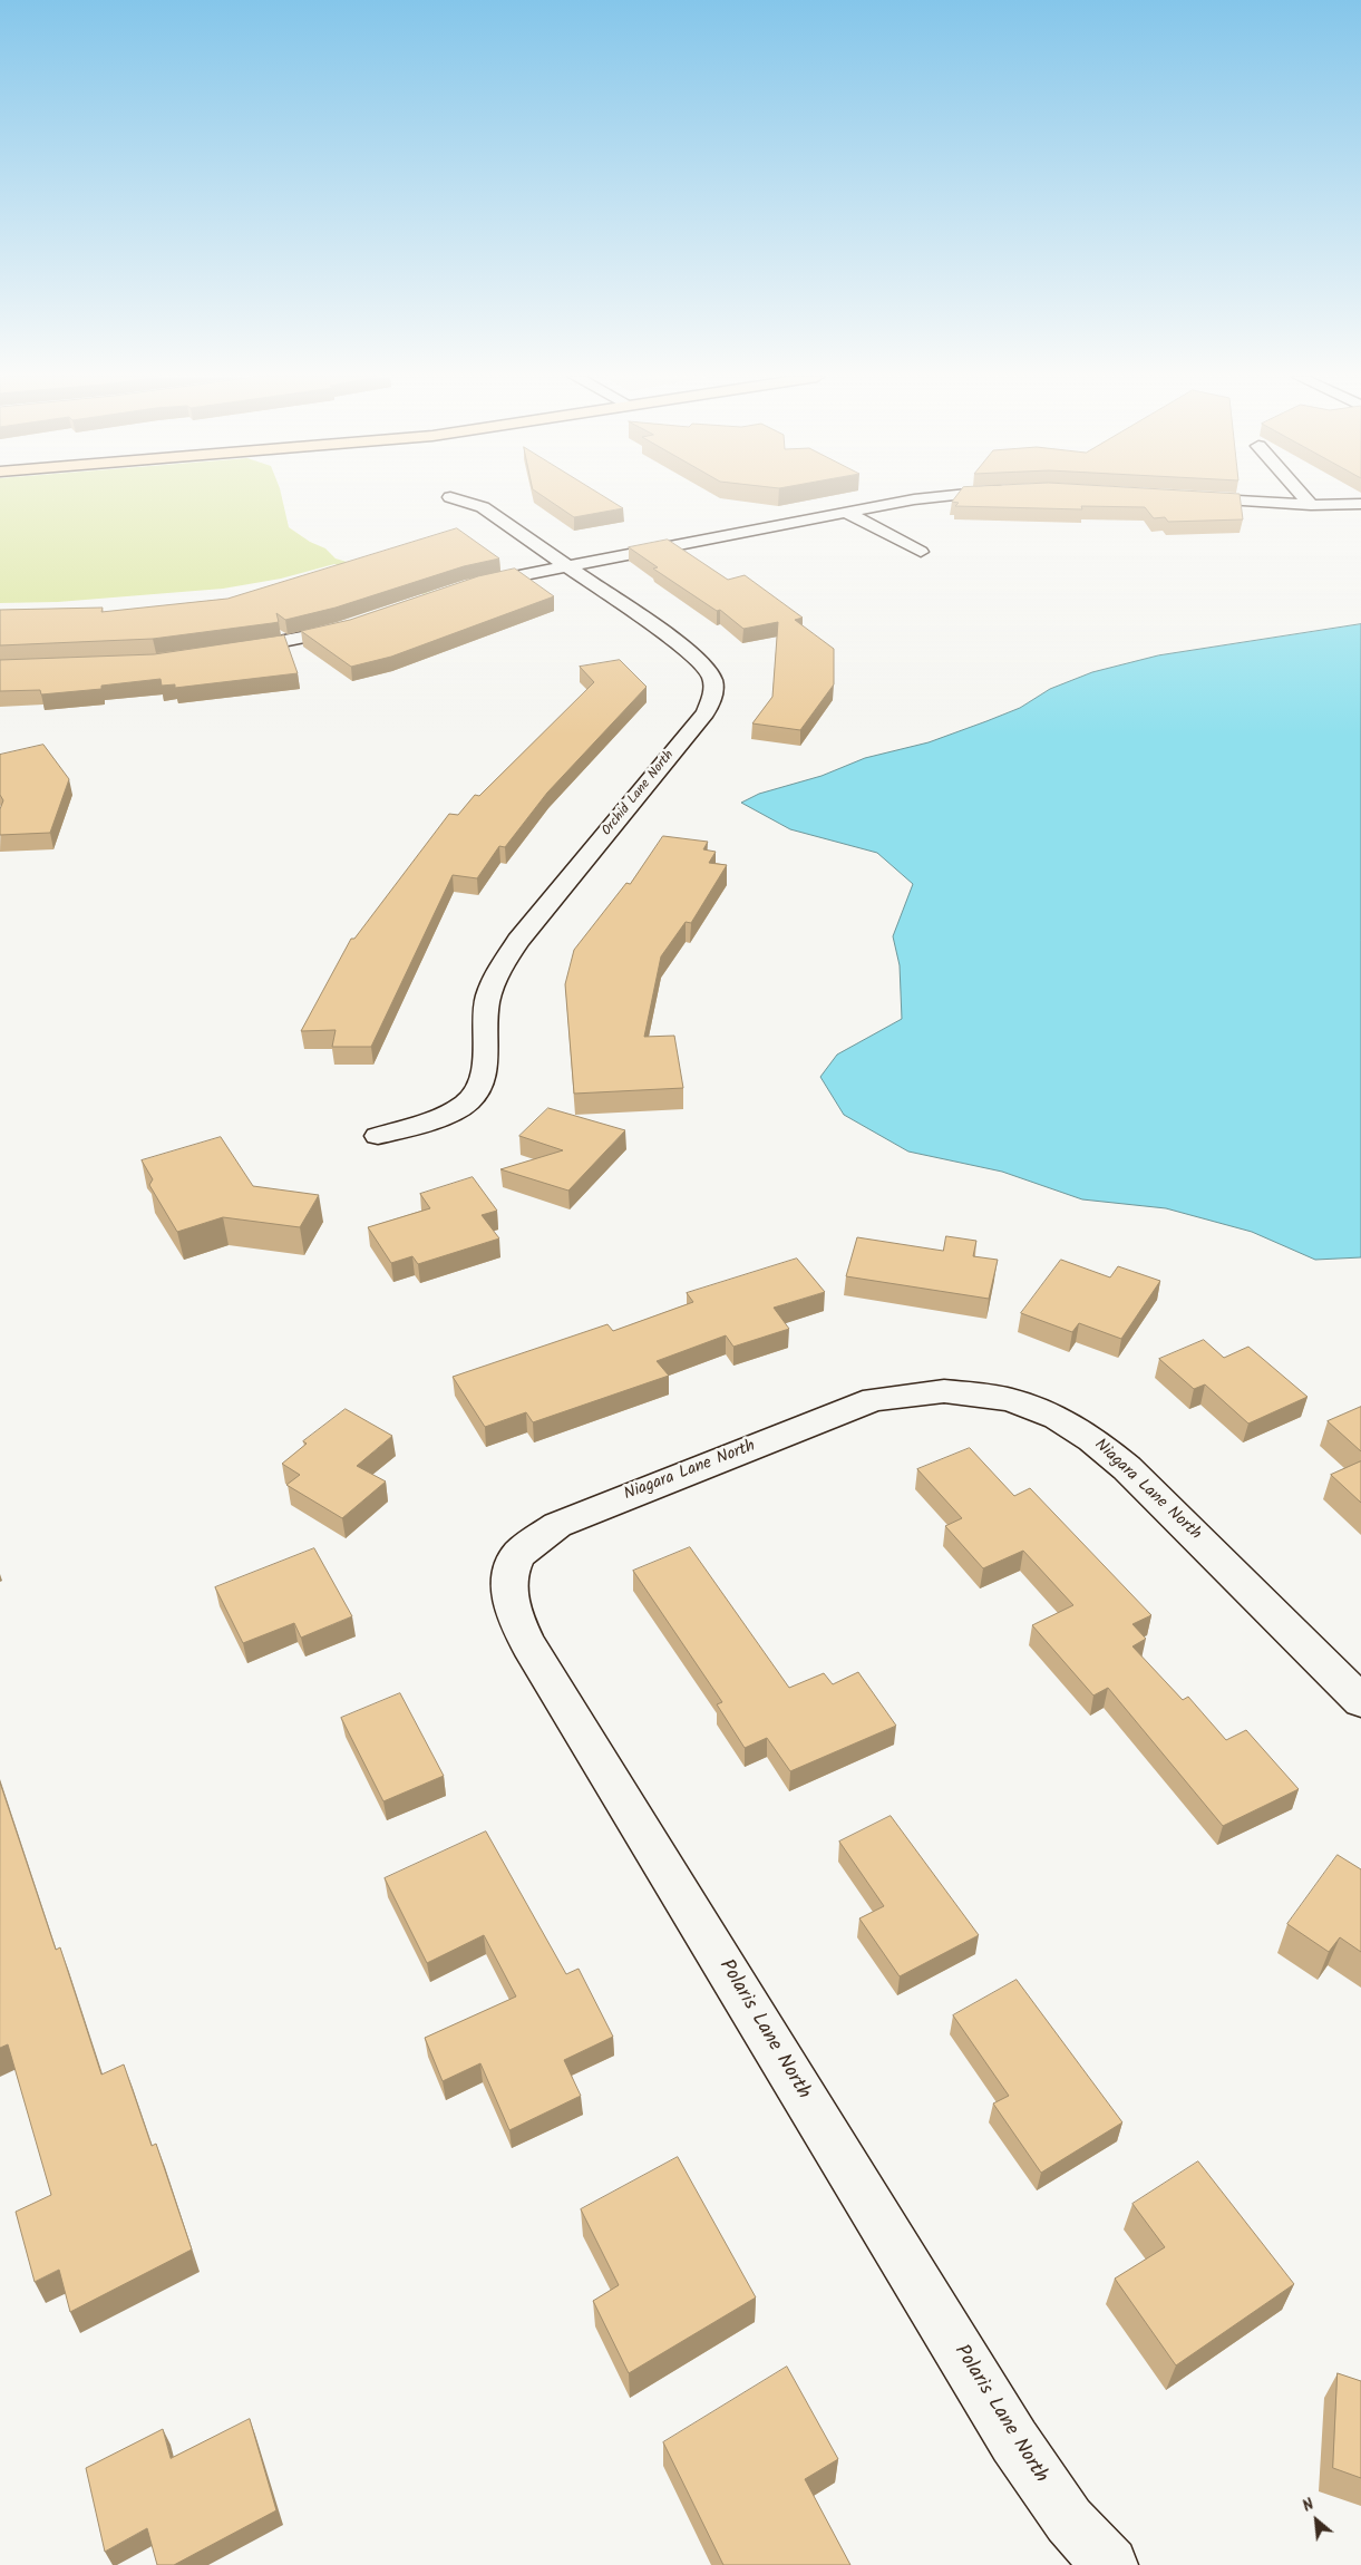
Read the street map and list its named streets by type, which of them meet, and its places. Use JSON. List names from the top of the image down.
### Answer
{
  "streets": {
    "street": ["Orchid Lane North", "Niagara Lane North", "Polaris Lane North"]
  },
  "crossings": [
    ["Niagara Lane North", "Polaris Lane North"]
  ],
  "north": "top left"
}
